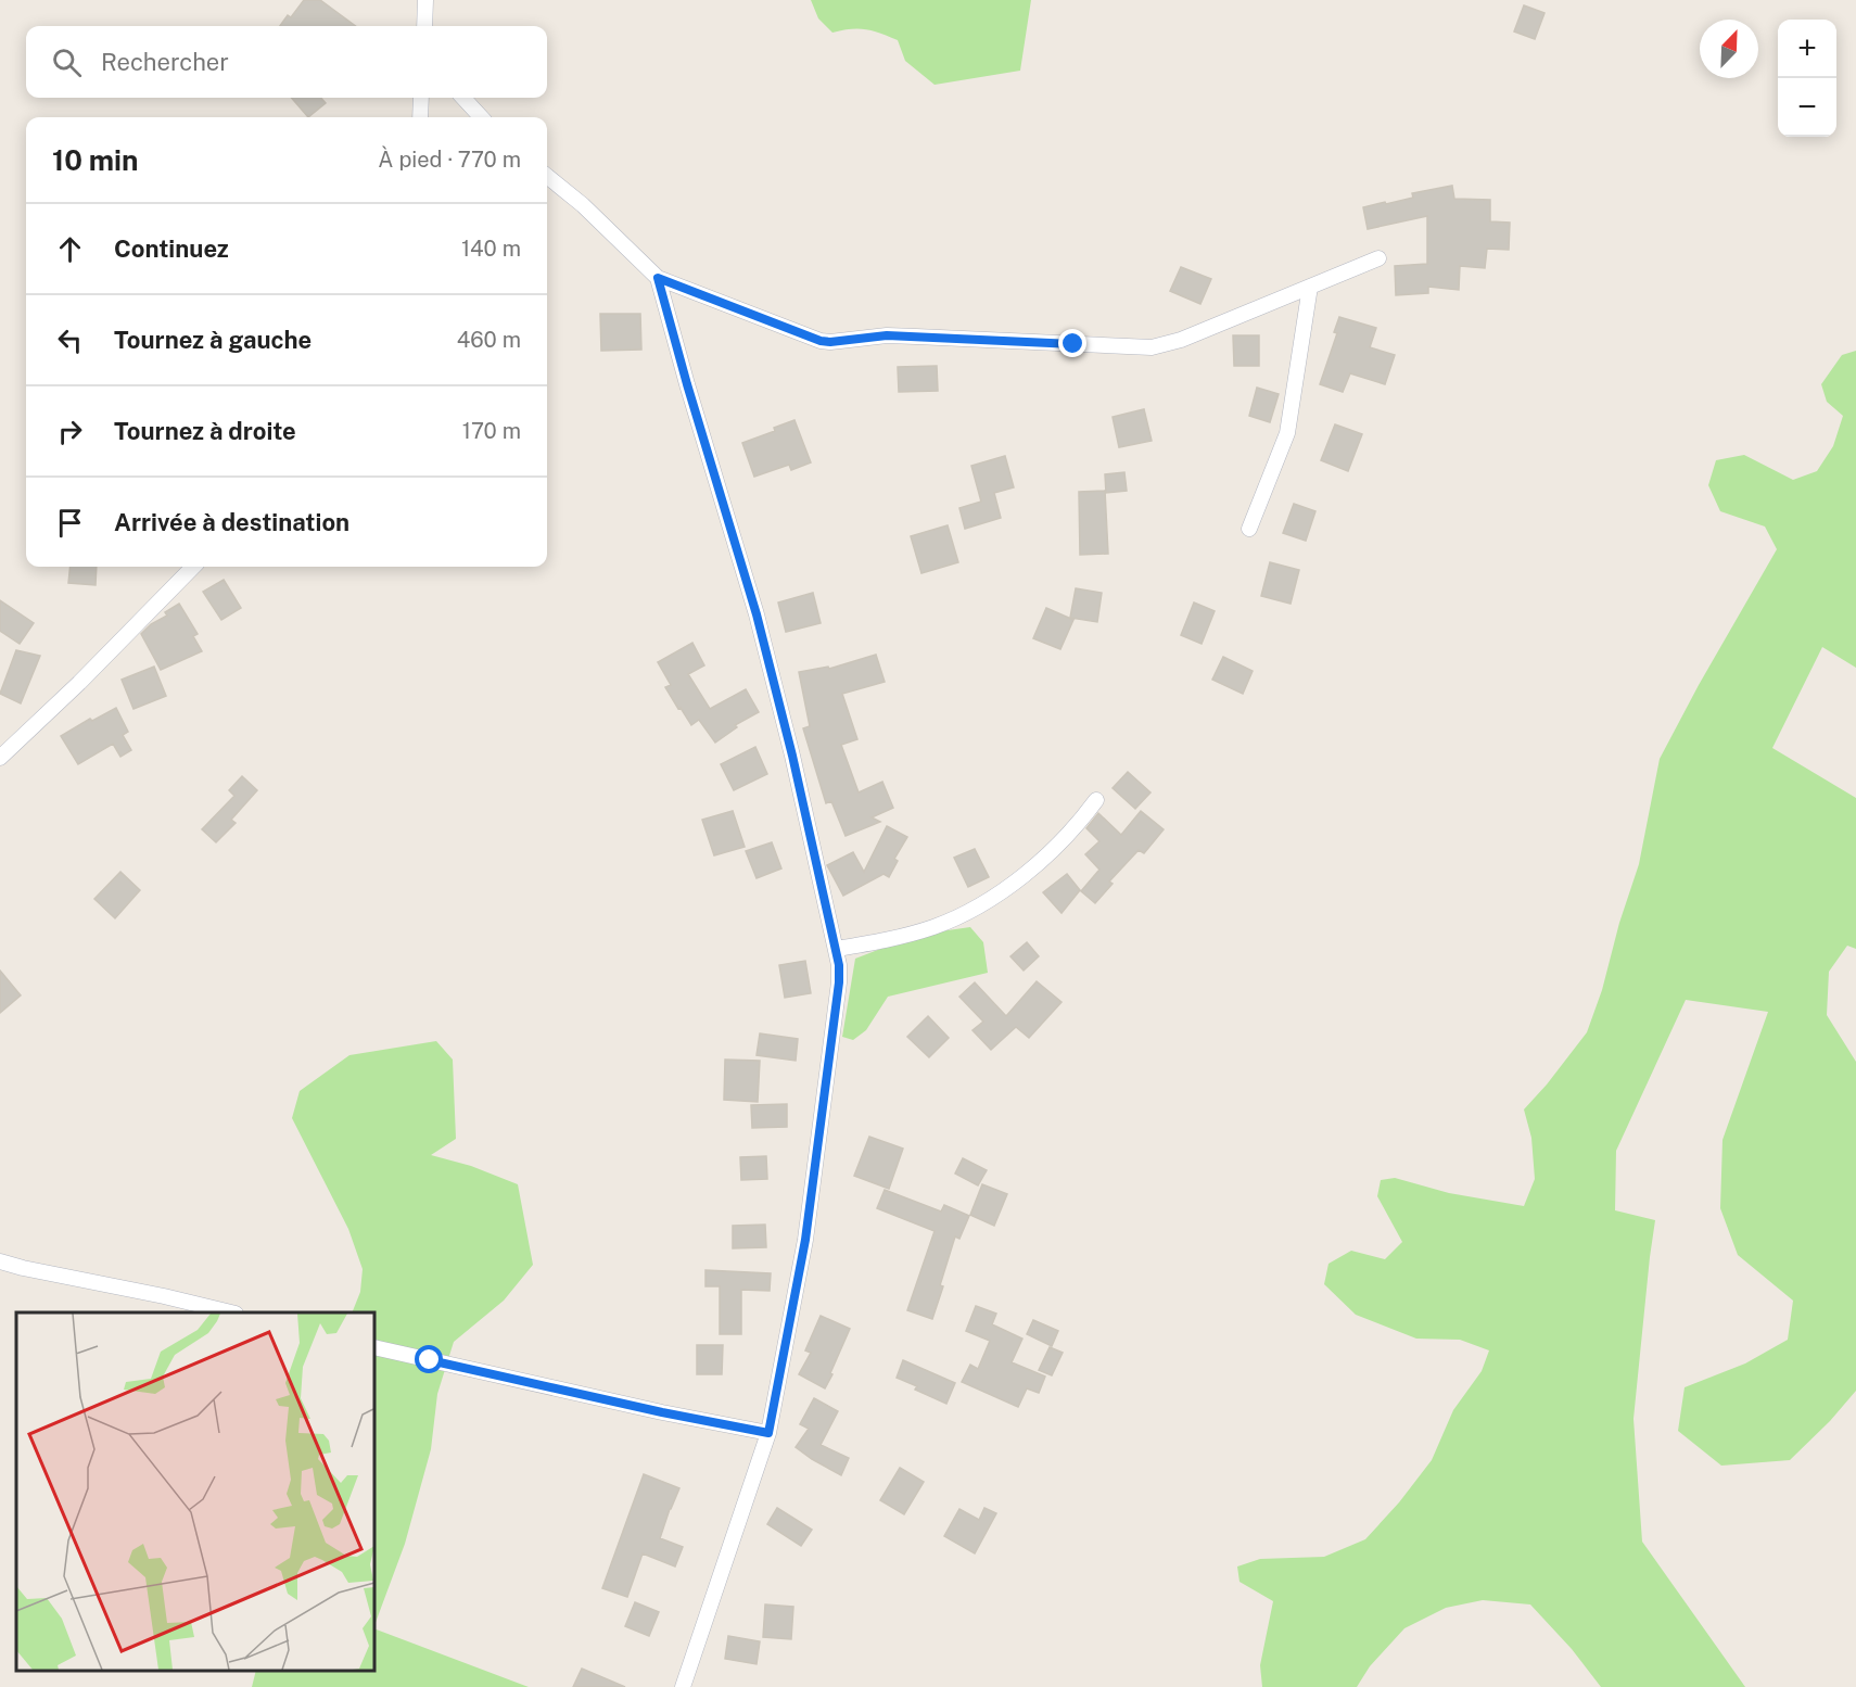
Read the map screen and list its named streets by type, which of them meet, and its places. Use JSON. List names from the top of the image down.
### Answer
{
  "north": "top right",
  "page": {
    "map_buttons": ["+", "−"],
    "search": "Rechercher",
    "heading": ["10 min", "À pied · 770 m"],
    "list": [
      ["Continuez", "140 m"],
      ["Tournez à gauche", "460 m"],
      ["Tournez à droite", "170 m"],
      "Arrivée à destination"
    ]
  }
}
